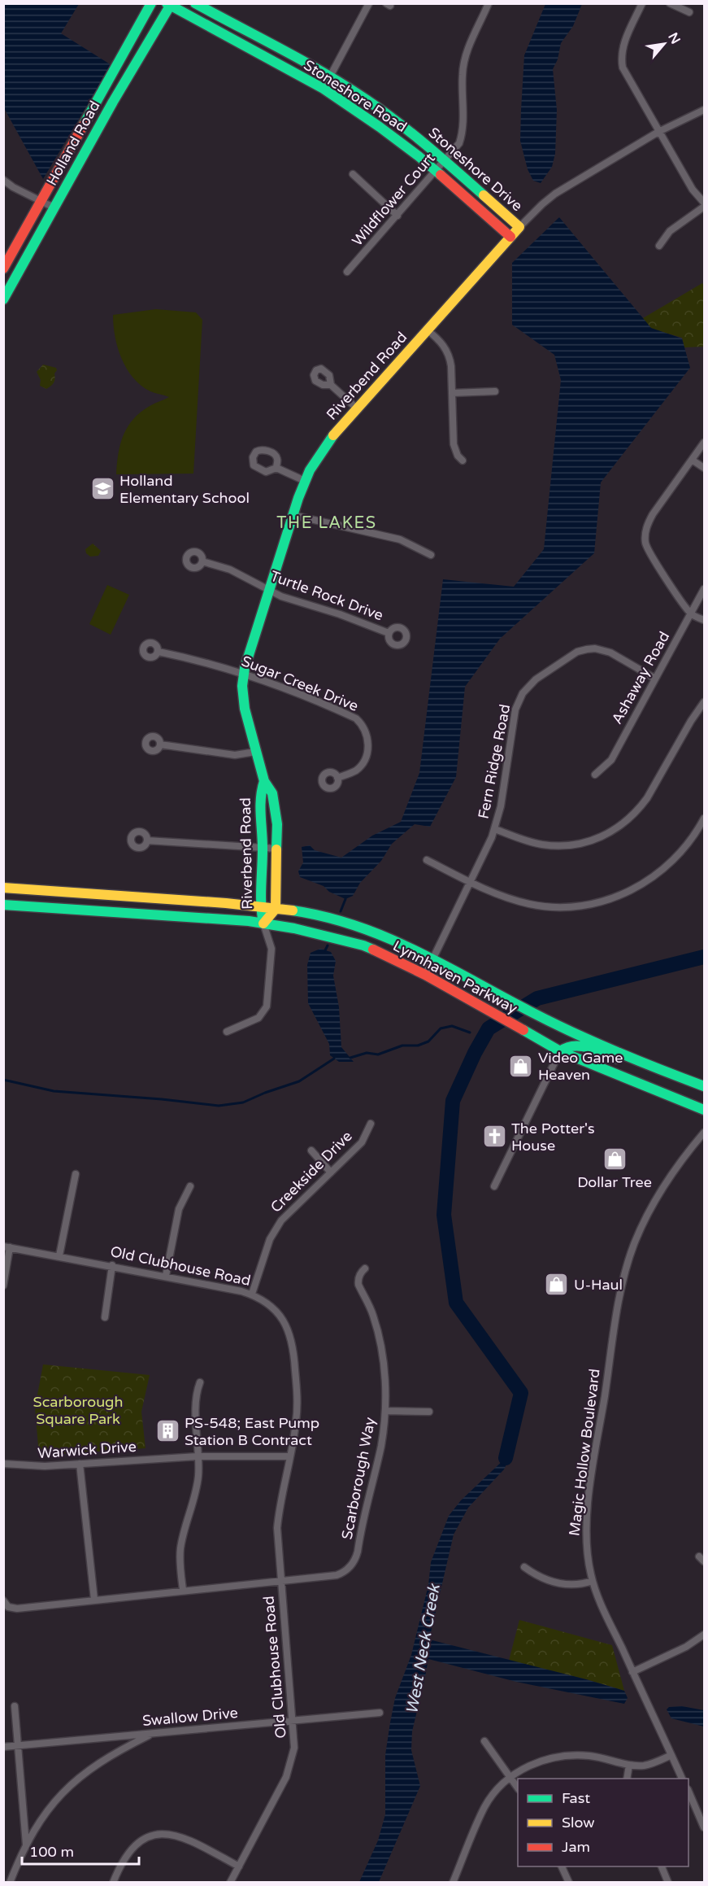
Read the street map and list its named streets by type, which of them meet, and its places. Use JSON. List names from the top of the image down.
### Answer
{
  "streets": {
    "main road": [
      "Stoneshore Road",
      "Holland Road",
      "Stoneshore Drive",
      "Riverbend Road",
      "Lynnhaven Parkway"
    ],
    "street": [
      "Wildflower Court",
      "Turtle Rock Drive",
      "Ashaway Road",
      "Sugar Creek Drive",
      "Fern Ridge Road",
      "Creekside Drive",
      "Old Clubhouse Road",
      "Warwick Drive",
      "Magic Hollow Boulevard",
      "Scarborough Way",
      "Swallow Drive"
    ]
  },
  "crossings": [
    ["Stoneshore Road", "Holland Road"],
    ["Stoneshore Road", "Wildflower Court"],
    ["Stoneshore Road", "Riverbend Road"],
    ["Stoneshore Drive", "Wildflower Court"],
    ["Stoneshore Drive", "Riverbend Road"],
    ["Riverbend Road", "Turtle Rock Drive"],
    ["Riverbend Road", "Sugar Creek Drive"],
    ["Riverbend Road", "Lynnhaven Parkway"],
    ["Ashaway Road", "Fern Ridge Road"],
    ["Fern Ridge Road", "Lynnhaven Parkway"],
    ["Creekside Drive", "Old Clubhouse Road"],
    ["Old Clubhouse Road", "Warwick Drive"],
    ["Old Clubhouse Road", "Scarborough Way"],
    ["Old Clubhouse Road", "Swallow Drive"]
  ],
  "districts": ["THE LAKES"],
  "water": ["West Neck Creek"],
  "parks": ["Scarborough Square Park"],
  "places": {
    "school or university": ["Holland Elementary School"],
    "shop": ["Video Game Heaven", "Dollar Tree", "U-Haul"],
    "church": ["The Potter's House"],
    "building": ["PS-548; East Pump Station B Contract"]
  },
  "legend": ["Fast", "Slow", "Jam"],
  "scale_bar": "100 m",
  "north": "top right"
}
